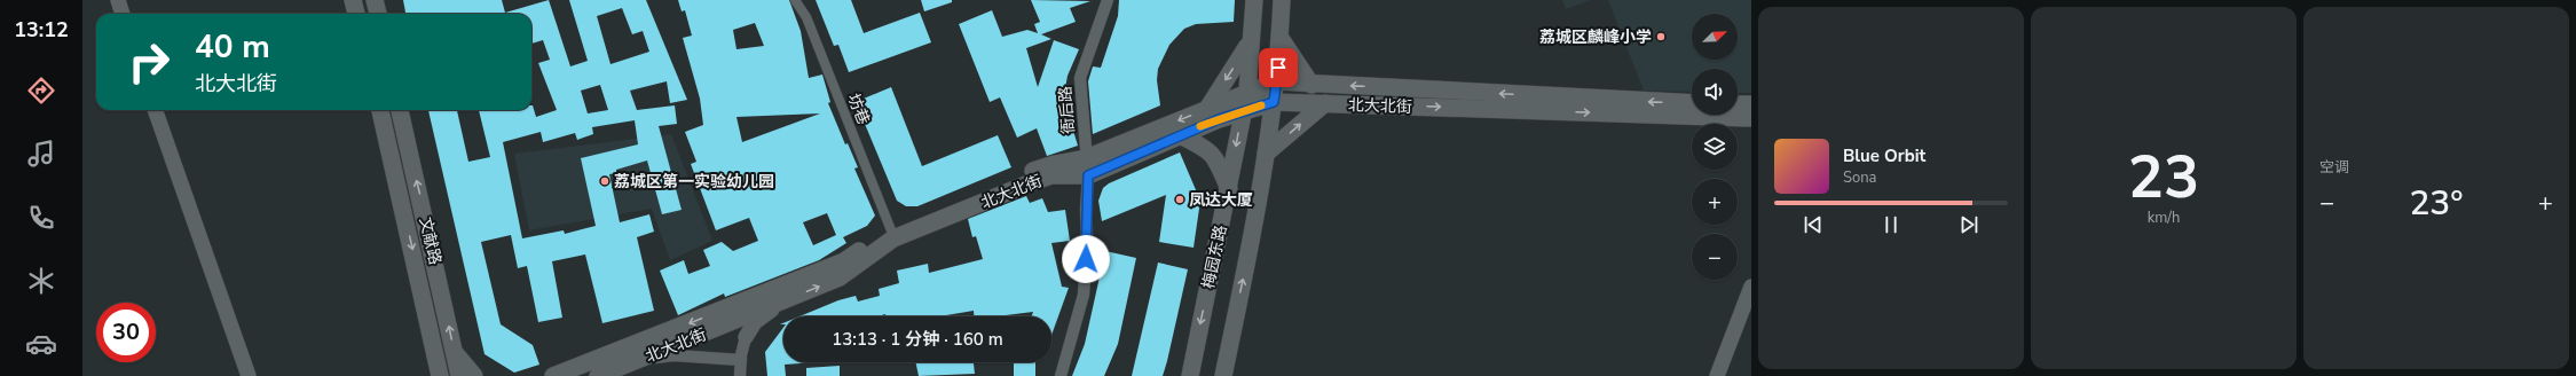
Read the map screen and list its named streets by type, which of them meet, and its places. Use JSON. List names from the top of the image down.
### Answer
{
  "streets": {
    "main road": ["北大北街", "文献路", "梅园东路"],
    "street": ["坊巷", "衙后路"]
  },
  "crossings": [
    ["北大北街", "坊巷"],
    ["北大北街", "衙后路"],
    ["北大北街", "梅园东路"]
  ],
  "places": ["荔城区麟峰小学", "荔城区第一实验幼儿园", "凤达大厦"],
  "north": "top right",
  "page": {
    "tabs": "13:12",
    "tile": [
      ["23", "km/h"],
      "空调"
    ],
    "map_buttons": ["+", "−"],
    "turn": ["40 m", "北大北街"],
    "song": ["Blue Orbit", "Sona"],
    "heat": ["−", "23°", "+"],
    "limit": "30",
    "trip": "13:13 · 1 分钟 · 160 m"
  }
}
